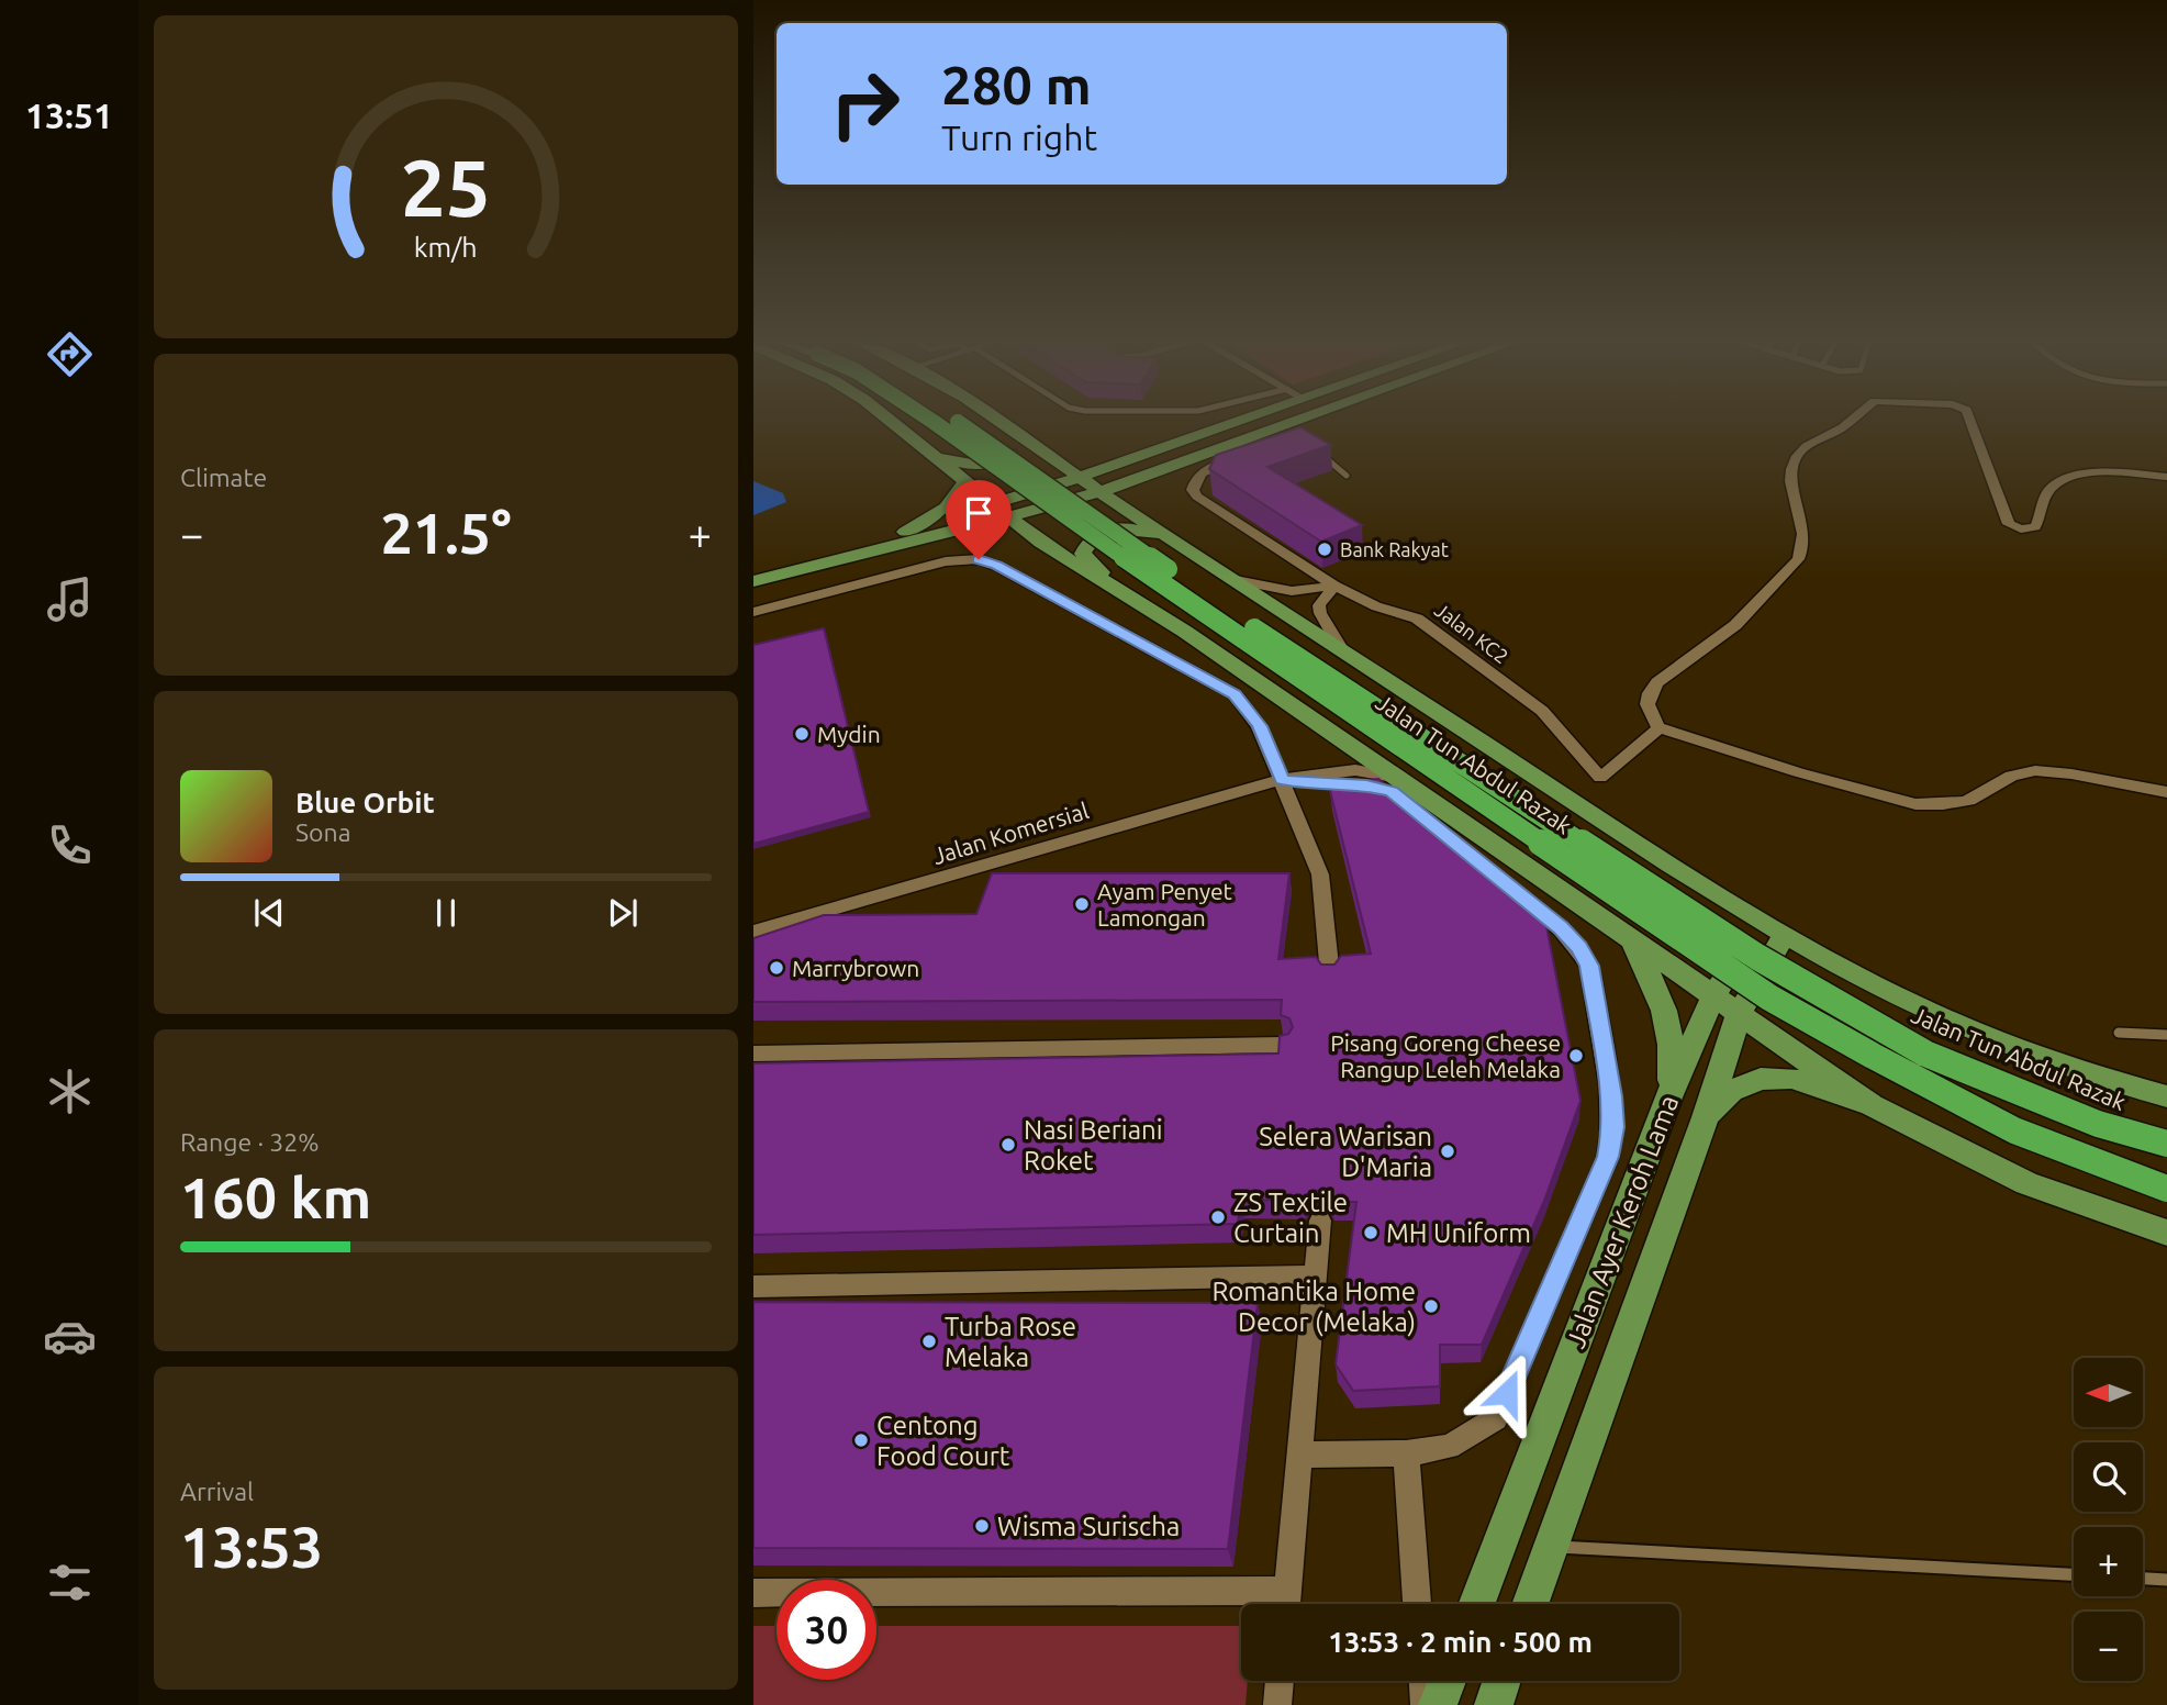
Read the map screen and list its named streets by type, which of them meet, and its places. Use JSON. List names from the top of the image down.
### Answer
{
  "streets": {
    "highway": ["Jalan Tun Abdul Razak"],
    "main road": ["Jalan Ayer Keroh Lama"],
    "street": ["Jalan KC2", "Jalan Komersial"]
  },
  "places": [
    "Bank Rakyat",
    "Mydin",
    "Ayam Penyet Lamongan",
    "Marrybrown",
    "Pisang Goreng Cheese Rangup Leleh Melaka",
    "Nasi Beriani Roket",
    "Selera Warisan D'Maria",
    "ZS Textile Curtain",
    "MH Uniform",
    "Romantika Home Decor (Melaka)",
    "Turba Rose Melaka",
    "Centong Food Court",
    "Wisma Surischa"
  ],
  "north": "left",
  "page": {
    "tabs": "13:51",
    "turn": ["280 m", "Turn right"],
    "tile": [
      "Climate",
      ["Range · 32%", "160 km"],
      ["Arrival", "13:53"]
    ],
    "heat": ["−", "21.5°", "+"],
    "song": ["Blue Orbit", "Sona"],
    "map_buttons": ["+", "−"],
    "limit": "30",
    "trip": "13:53 · 2 min · 500 m",
    "gauge": ["25", "km/h"]
  }
}
